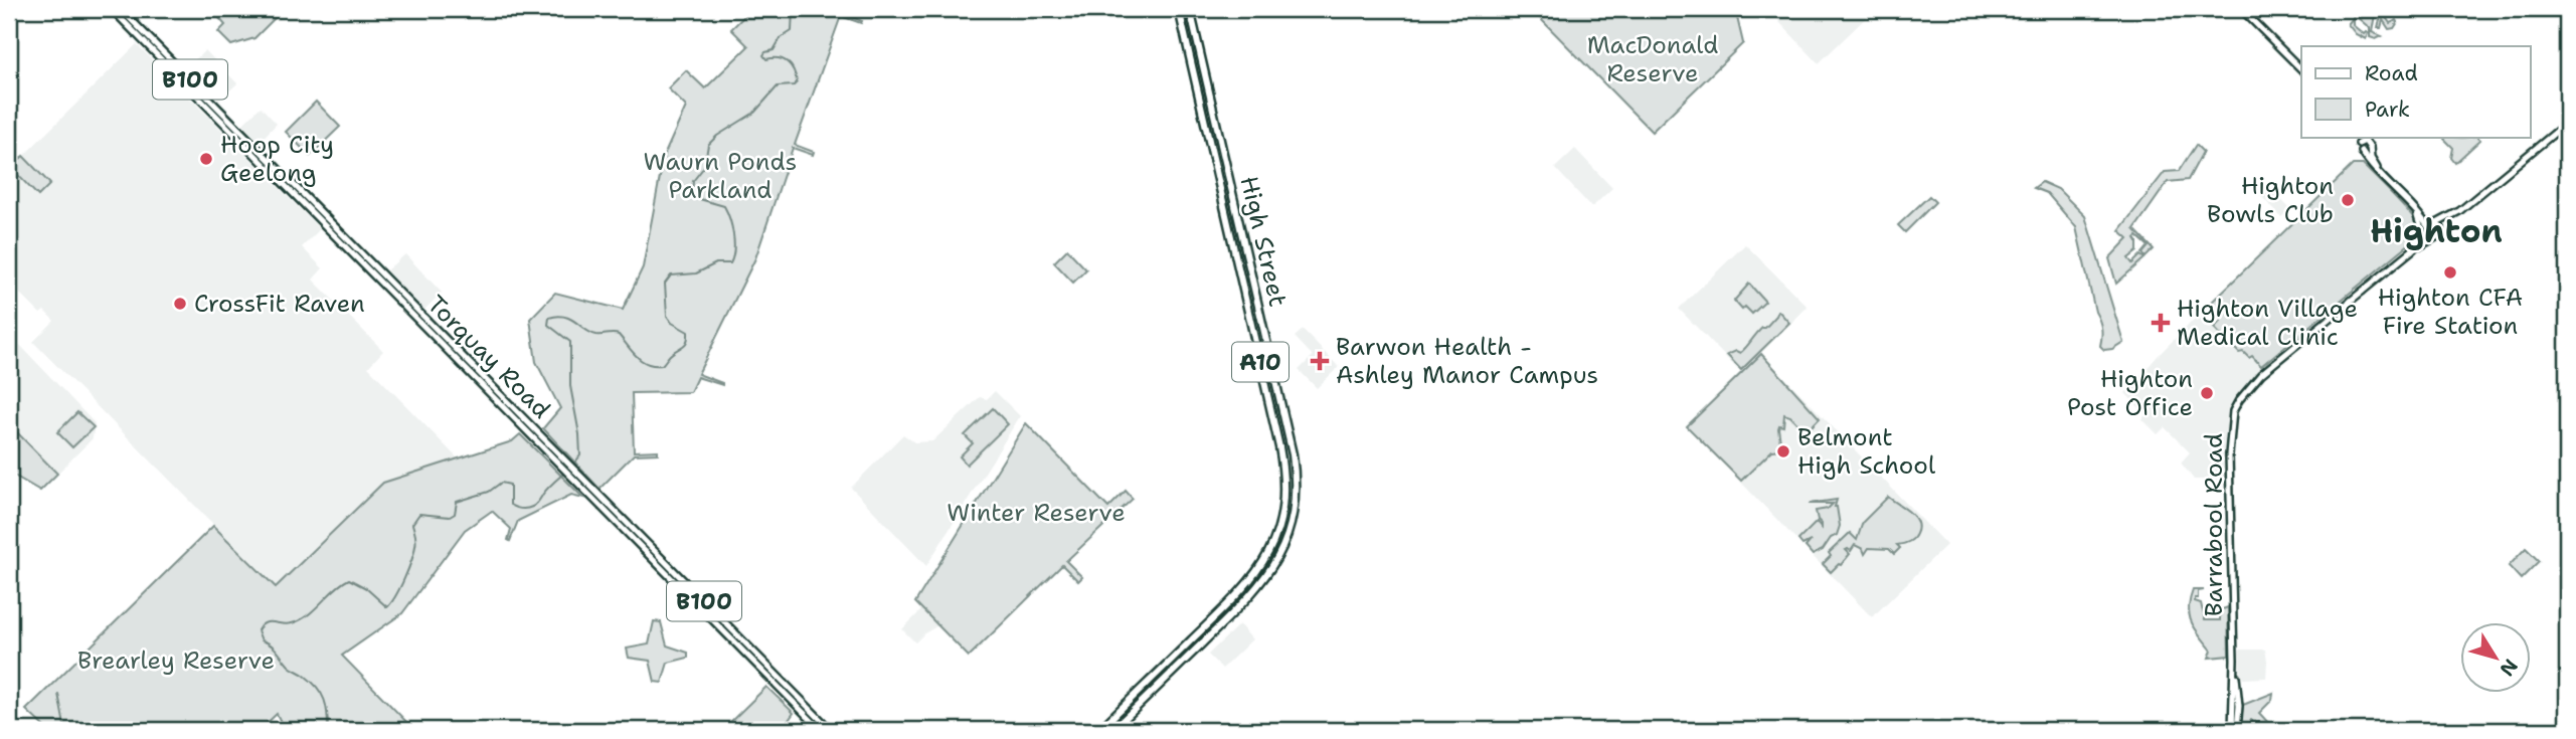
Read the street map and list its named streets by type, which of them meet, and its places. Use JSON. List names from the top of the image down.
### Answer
{
  "streets": {
    "highway": ["High Street", "A10"],
    "main road": ["B100", "Torquay Road", "Barrabool Road"]
  },
  "crossings": [
    ["High Street", "A10"]
  ],
  "districts": ["Highton"],
  "parks": [
    "MacDonald Reserve",
    "Waurn Ponds Parkland",
    "Winter Reserve",
    "Brearley Reserve"
  ],
  "places": {
    "other": [
      "Hoop City Geelong",
      "Highton Bowls Club",
      "Highton CFA Fire Station",
      "CrossFit Raven",
      "Highton Post Office",
      "Belmont High School"
    ],
    "health": ["Highton Village Medical Clinic", "Barwon Health - Ashley Manor Campus"]
  },
  "legend": ["Road", "Park"],
  "north": "bottom right"
}
